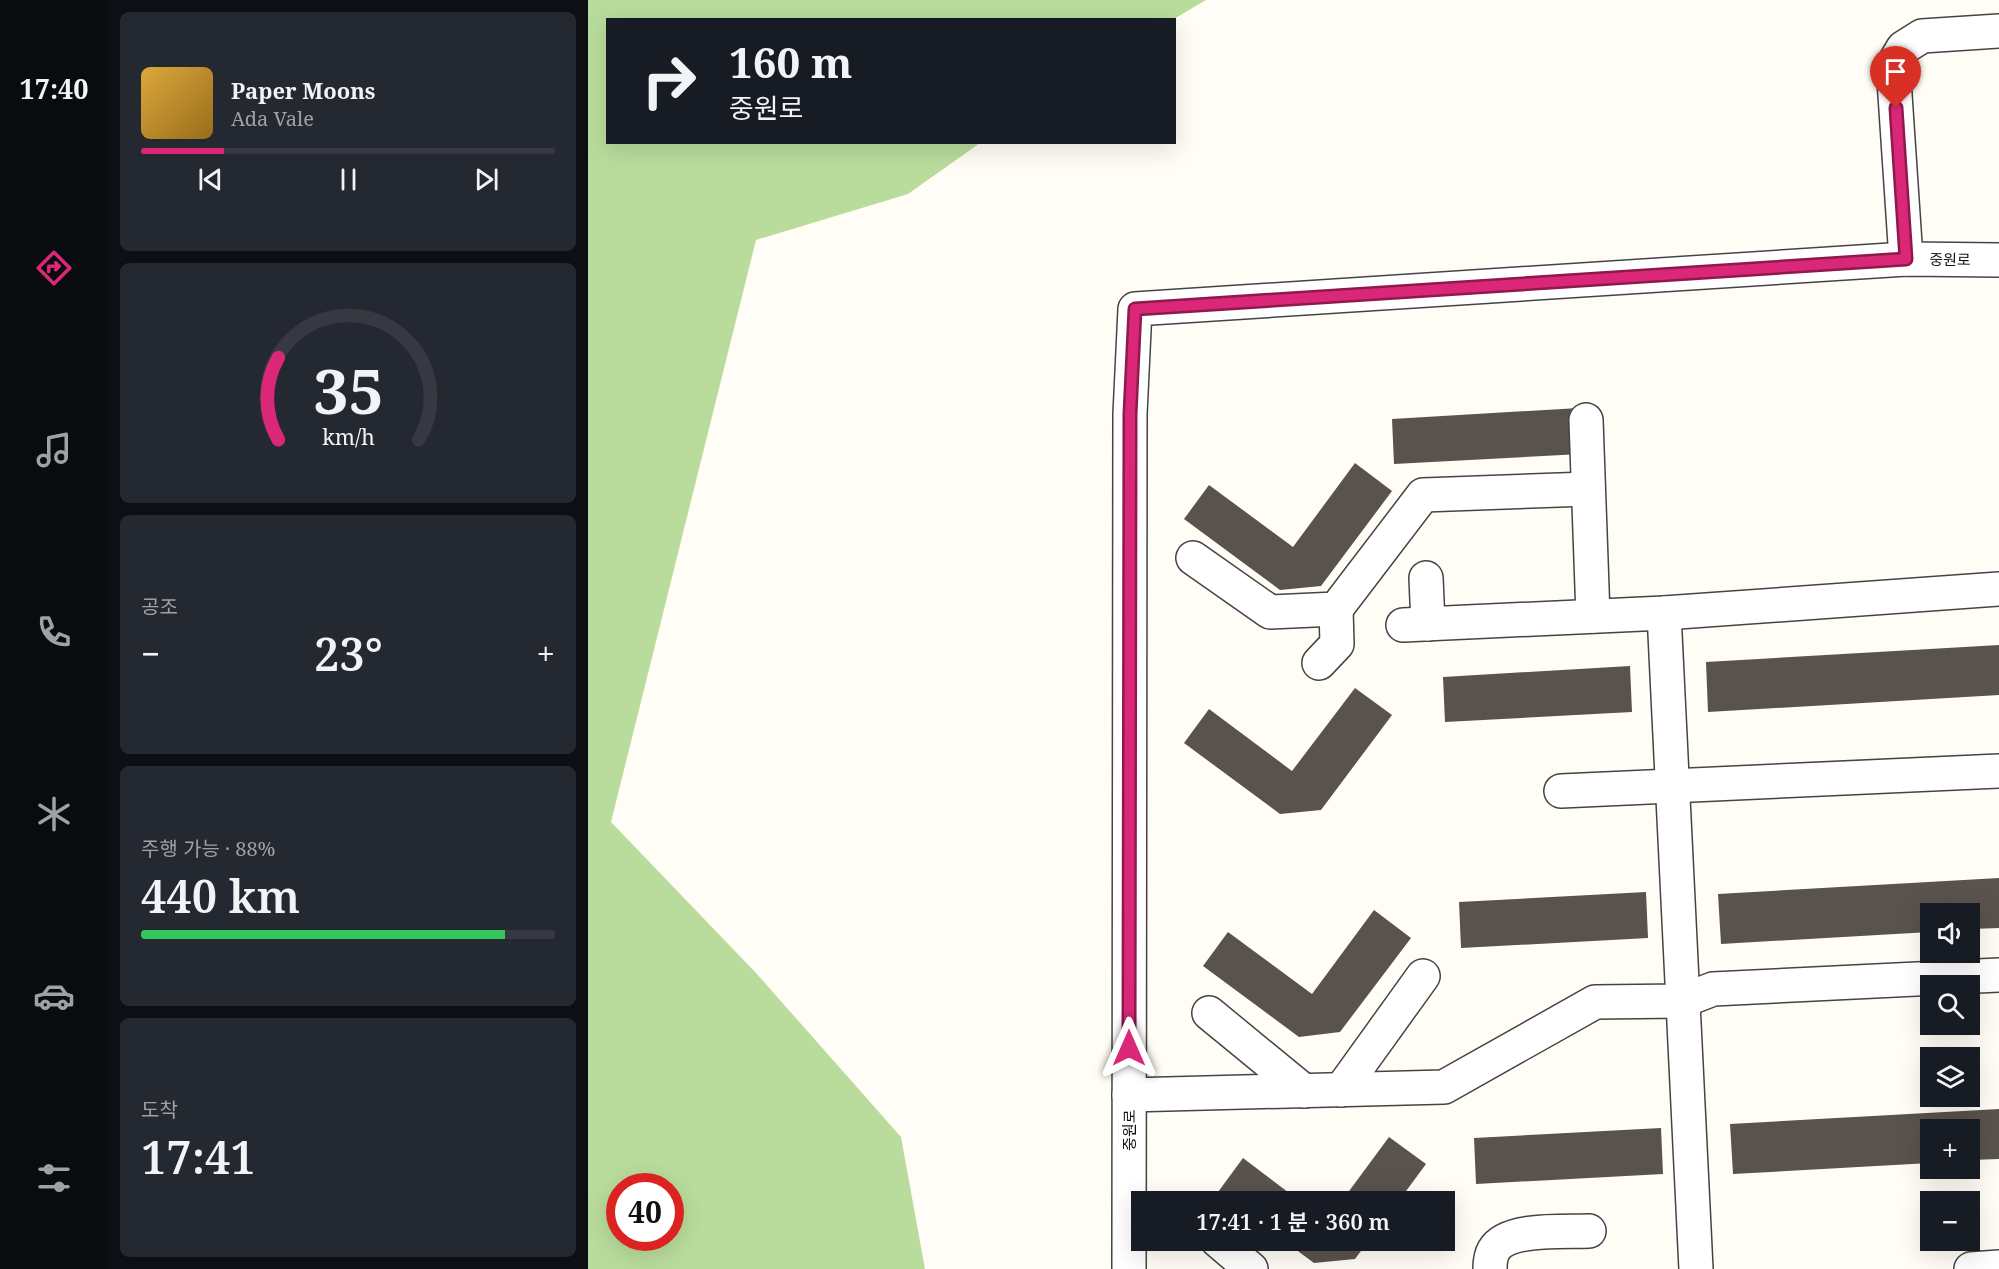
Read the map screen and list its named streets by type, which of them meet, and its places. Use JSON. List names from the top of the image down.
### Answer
{
  "streets": {
    "street": ["중원로"]
  },
  "page": {
    "tabs": "17:40",
    "turn": ["160 m", "중원로"],
    "song": ["Paper Moons", "Ada Vale"],
    "tile": [
      "공조",
      ["주행 가능 · 88%", "440 km"],
      ["도착", "17:41"]
    ],
    "heat": ["−", "23°", "+"],
    "map_buttons": ["+", "−"],
    "limit": "40",
    "trip": "17:41 · 1 분 · 360 m",
    "gauge": ["35", "km/h"]
  }
}
